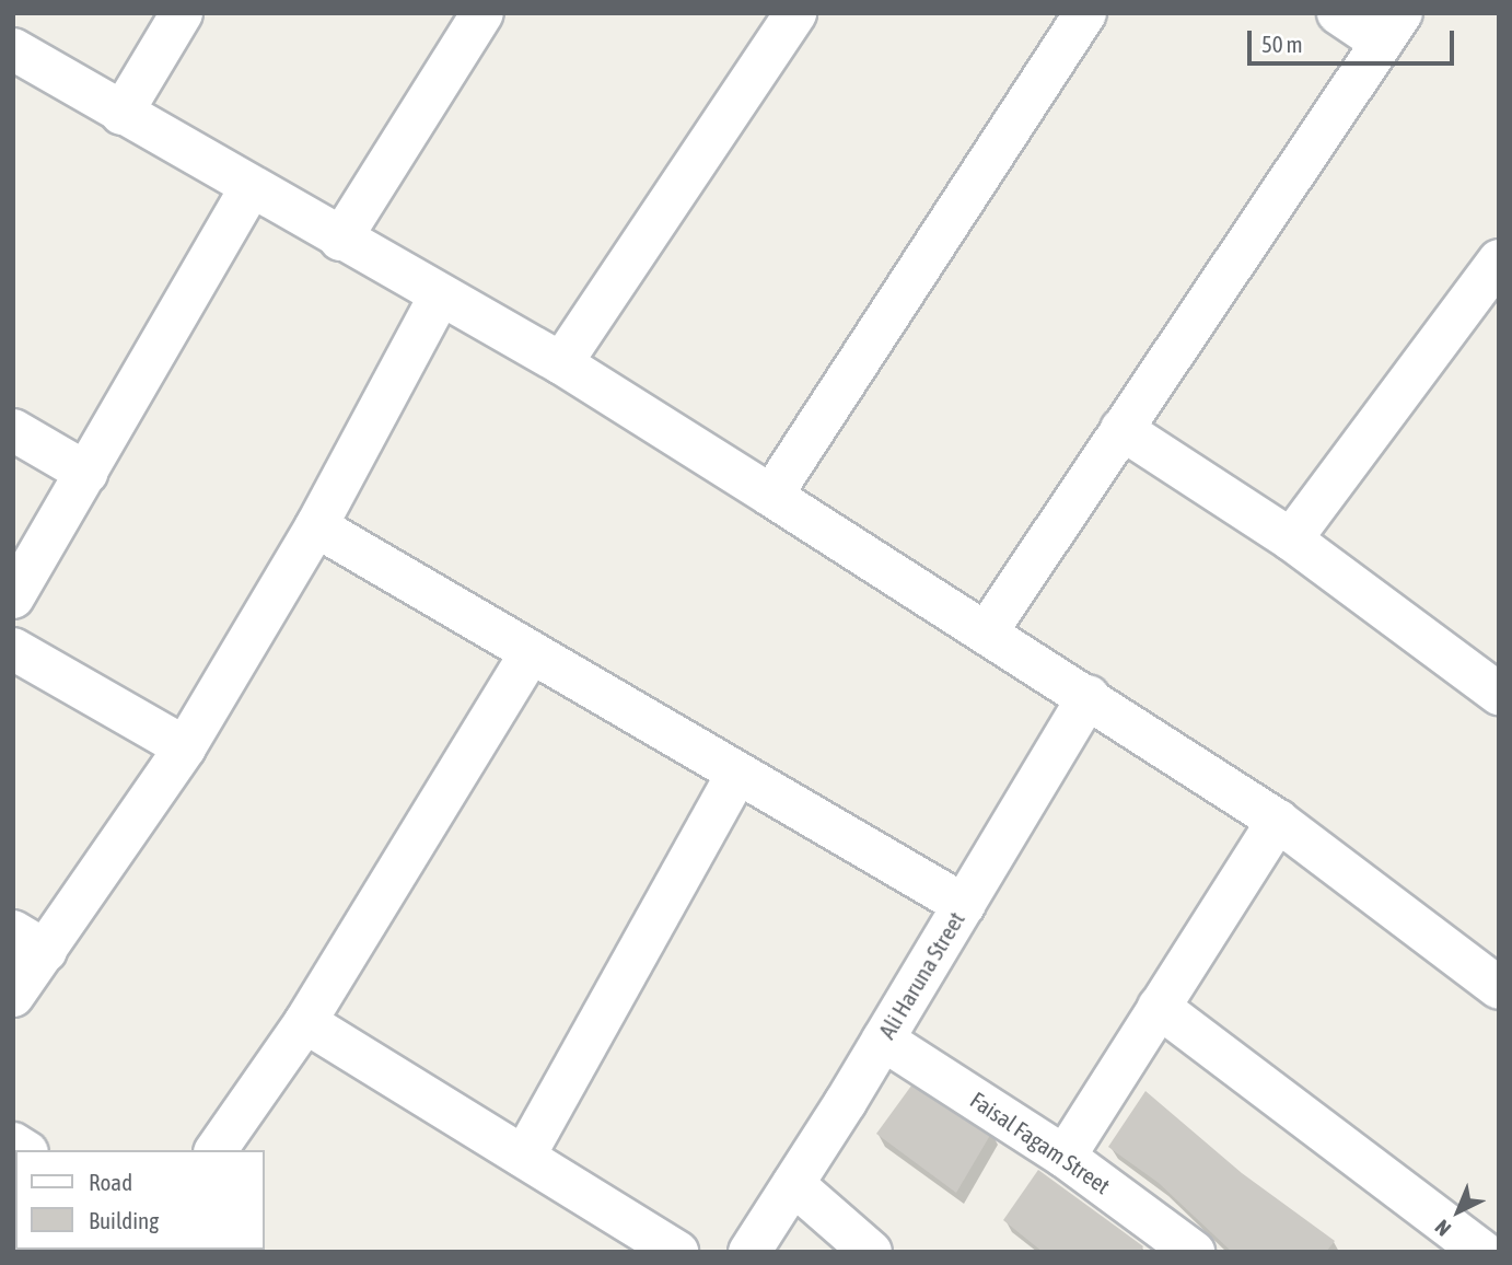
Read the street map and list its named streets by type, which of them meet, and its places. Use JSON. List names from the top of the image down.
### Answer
{
  "streets": {
    "street": ["Ali Haruna Street", "Faisal Fagam Street"]
  },
  "crossings": [
    ["Ali Haruna Street", "Faisal Fagam Street"]
  ],
  "legend": ["Road", "Building"],
  "scale_bar": "50 m",
  "north": "bottom left"
}
